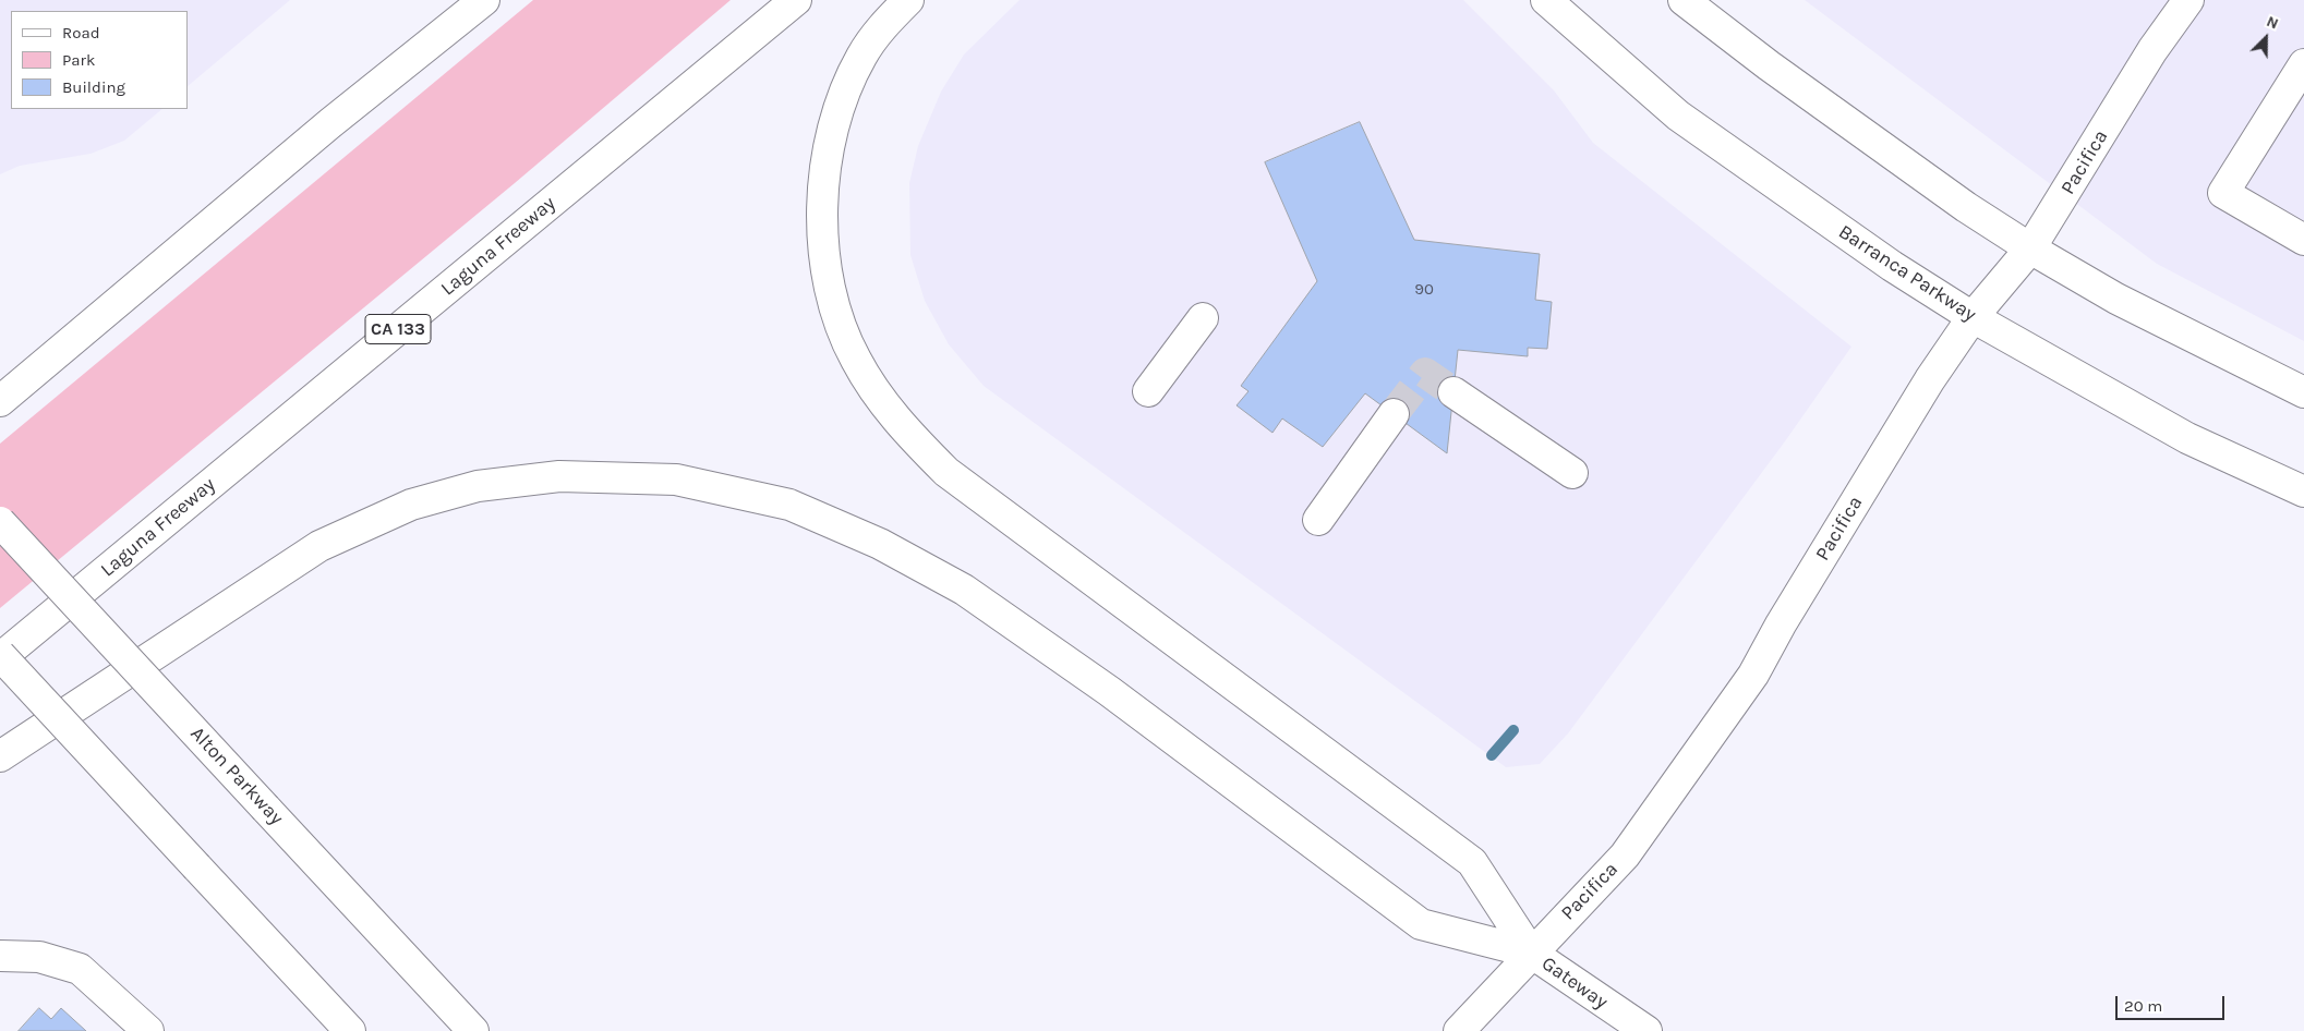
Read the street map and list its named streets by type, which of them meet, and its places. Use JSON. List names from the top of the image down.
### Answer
{
  "streets": {
    "main road": [
      "Pacifica",
      "Laguna Freeway",
      "Barranca Parkway",
      "CA 133",
      "Alton Parkway",
      "Gateway"
    ]
  },
  "crossings": [
    ["Pacifica", "Barranca Parkway"],
    ["Pacifica", "Gateway"]
  ],
  "house_numbers": ["90"],
  "legend": ["Road", "Park", "Building"],
  "scale_bar": "20 m",
  "north": "top right"
}
